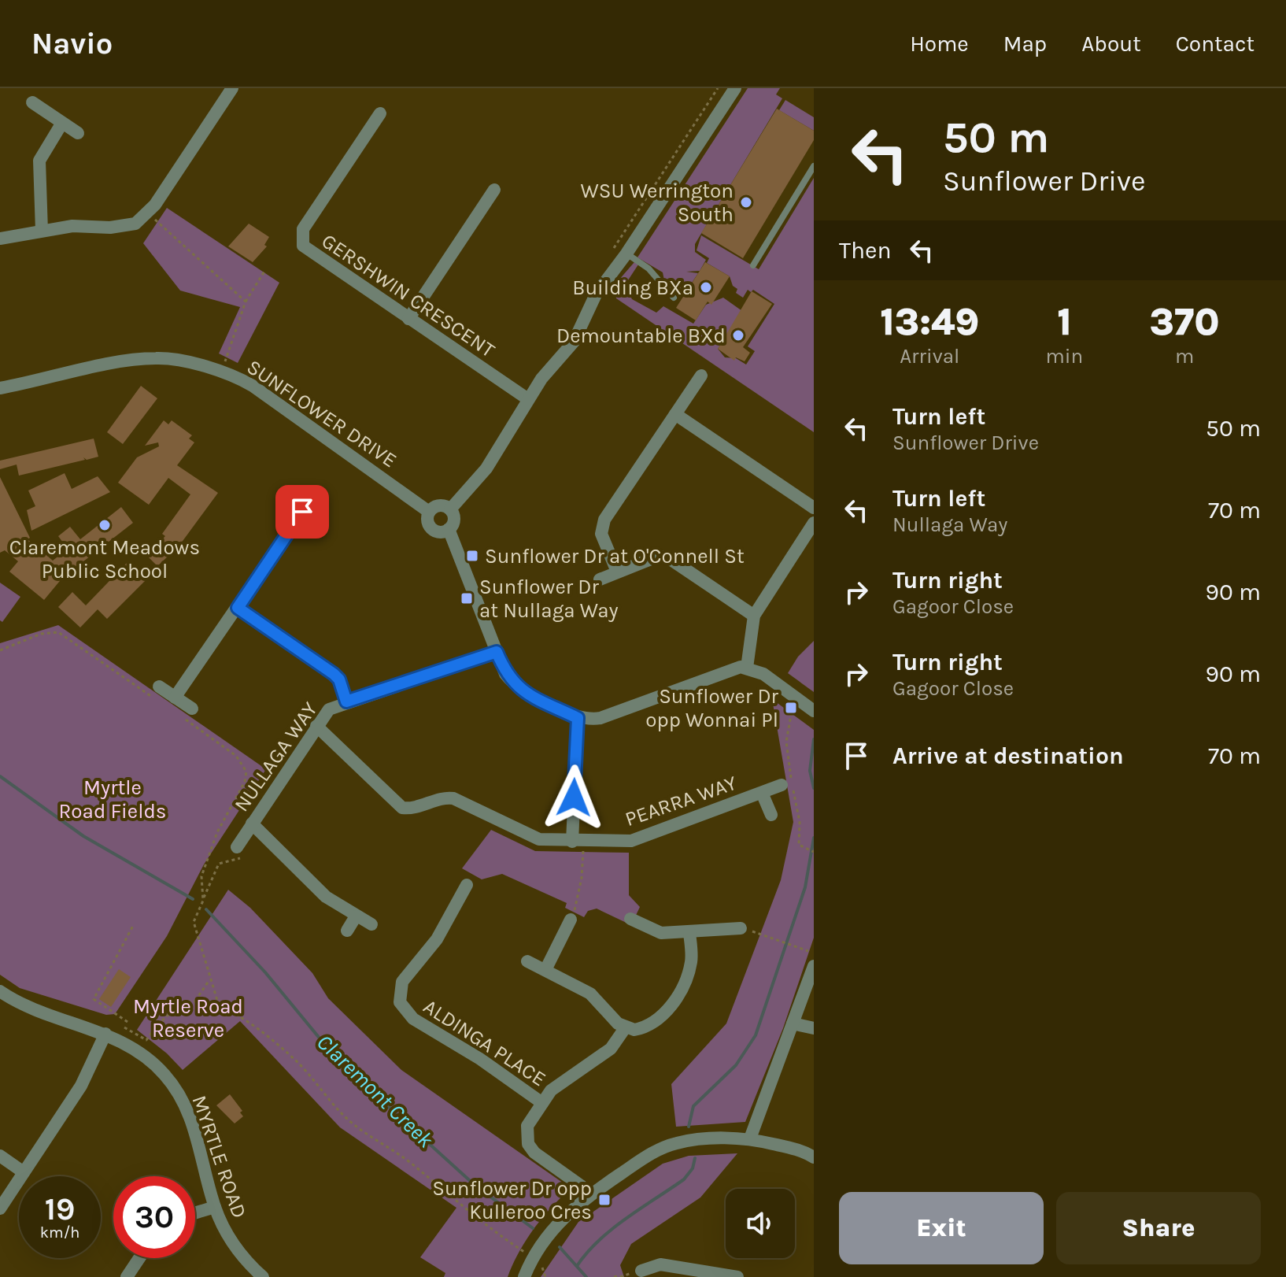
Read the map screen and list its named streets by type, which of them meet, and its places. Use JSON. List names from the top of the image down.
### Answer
{
  "streets": {
    "street": [
      "GERSHWIN CRESCENT",
      "SUNFLOWER DRIVE",
      "NULLAGA WAY",
      "PEARRA WAY",
      "ALDINGA PLACE",
      "MYRTLE ROAD"
    ]
  },
  "crossings": [
    ["NULLAGA WAY", "PEARRA WAY"]
  ],
  "water": ["Claremont Creek"],
  "parks": ["Myrtle Road Fields", "Myrtle Road Reserve"],
  "places": {
    "other": [
      "WSU Werrington South",
      "Building BXa",
      "Demountable BXd",
      "Claremont Meadows Public School"
    ],
    "transit": [
      "Sunflower Dr at O'Connell St",
      "Sunflower Dr at Nullaga Way",
      "Sunflower Dr opp Wonnai Pl",
      "Sunflower Dr opp Kulleroo Cres"
    ]
  },
  "page": {
    "header": "Navio",
    "nav": [
      "Home",
      "Map",
      "About",
      "Contact"
    ],
    "turn": ["50 m", "Sunflower Drive"],
    "then": "Then",
    "eta": [
      "13:49",
      "Arrival",
      "1",
      "min",
      "370",
      "m"
    ],
    "list": [
      {
        "name": "Turn left",
        "note": "Sunflower Drive",
        "value": "50 m"
      },
      {
        "name": "Turn left",
        "note": "Nullaga Way",
        "value": "70 m"
      },
      {
        "name": "Turn right",
        "note": "Gagoor Close",
        "value": "90 m"
      },
      {
        "name": "Turn right",
        "note": "Gagoor Close",
        "value": "90 m"
      },
      {
        "name": "Arrive at destination",
        "value": "70 m"
      }
    ],
    "speed": "19 km/h",
    "limit": "30",
    "buttons": ["Exit", "Share"]
  }
}
